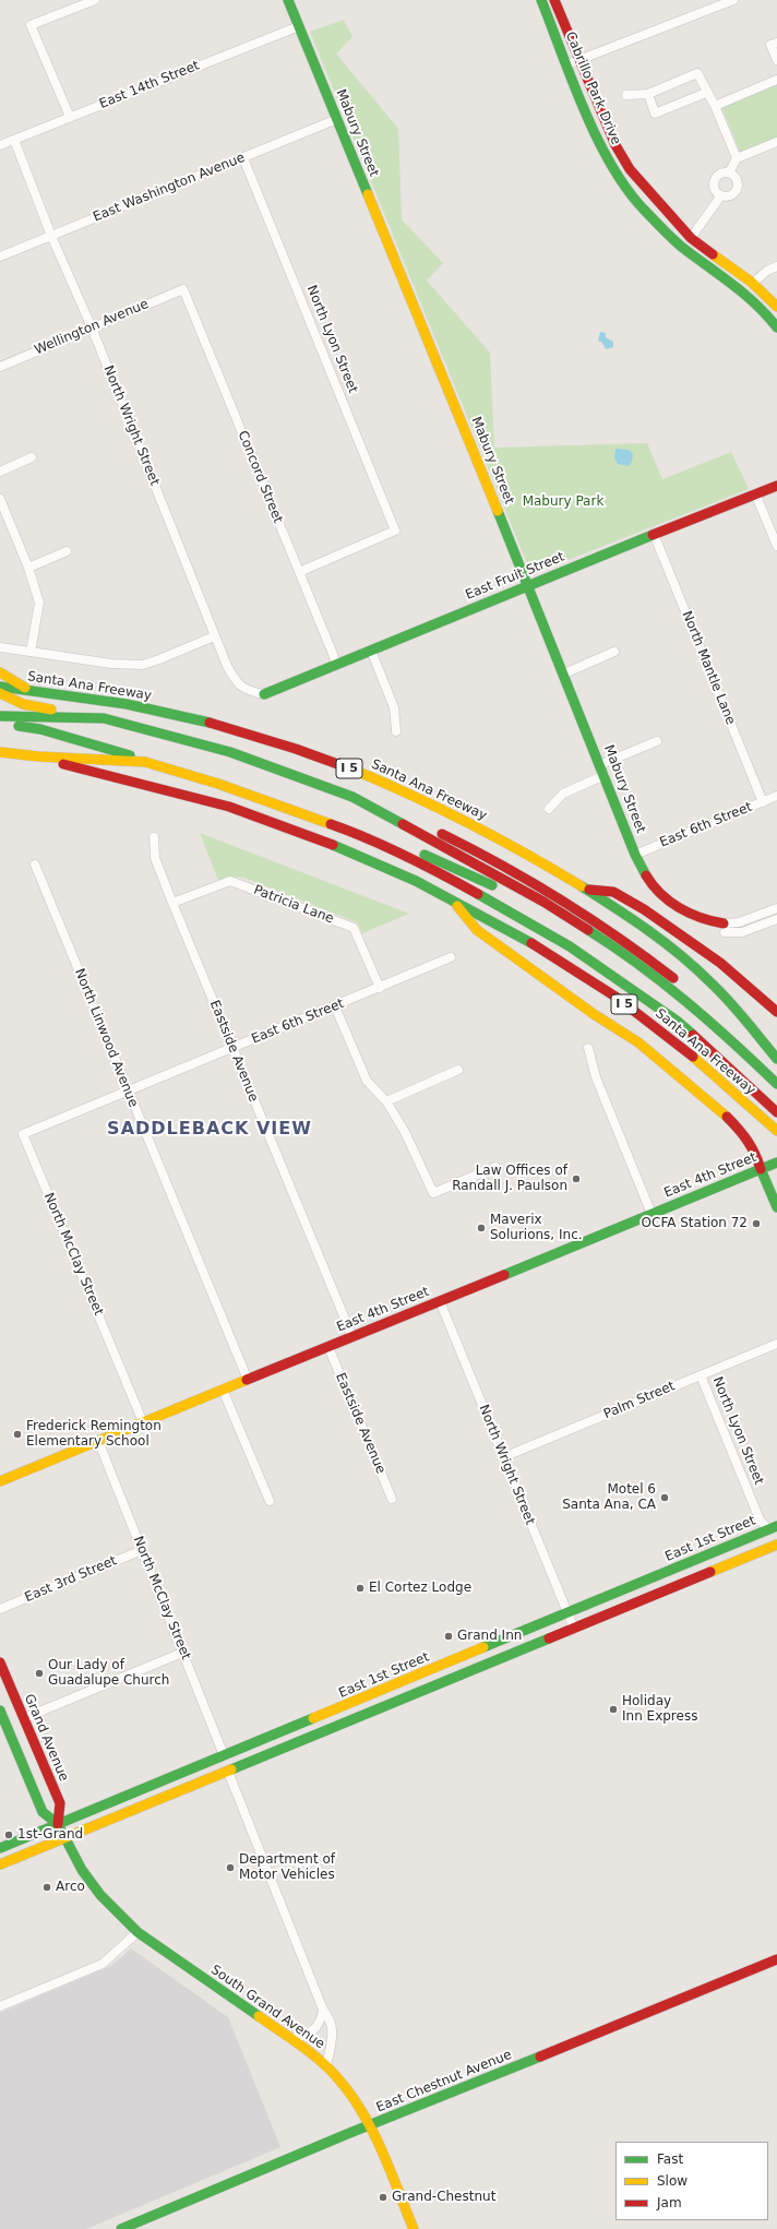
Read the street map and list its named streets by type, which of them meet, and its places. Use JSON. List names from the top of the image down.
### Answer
{
  "streets": {
    "main road": [
      "Cabrillo Park Drive",
      "Mabury Street",
      "North Lyon Street",
      "East Fruit Street",
      "Santa Ana Freeway",
      "I 5",
      "East 4th Street",
      "East 1st Street",
      "Grand Avenue",
      "South Grand Avenue",
      "East Chestnut Avenue"
    ],
    "street": [
      "East 14th Street",
      "East Washington Avenue",
      "Wellington Avenue",
      "North Wright Street",
      "Concord Street",
      "North Mantle Lane",
      "East 6th Street",
      "Patricia Lane",
      "North Linwood Avenue",
      "Eastside Avenue",
      "North McClay Street",
      "Palm Street",
      "East 3rd Street"
    ]
  },
  "crossings": [
    ["East 14th Street", "Mabury Street"],
    ["East 14th Street", "North Wright Street"],
    ["Mabury Street", "East Washington Avenue"],
    ["Mabury Street", "East Fruit Street"],
    ["Mabury Street", "East 6th Street"],
    ["East Washington Avenue", "North Lyon Street"],
    ["East Washington Avenue", "North Wright Street"],
    ["Wellington Avenue", "North Wright Street"],
    ["Wellington Avenue", "Concord Street"],
    ["North Lyon Street", "Concord Street"],
    ["North Lyon Street", "Palm Street"],
    ["North Lyon Street", "East 1st Street"],
    ["North Wright Street", "East Fruit Street"],
    ["North Wright Street", "East 4th Street"],
    ["North Wright Street", "Palm Street"],
    ["North Wright Street", "East 1st Street"],
    ["Concord Street", "East Fruit Street"],
    ["East Fruit Street", "North Mantle Lane"],
    ["North Mantle Lane", "East 6th Street"],
    ["Santa Ana Freeway", "I 5"],
    ["East 6th Street", "Patricia Lane"],
    ["East 6th Street", "North Linwood Avenue"],
    ["East 6th Street", "Eastside Avenue"],
    ["East 6th Street", "North McClay Street"],
    ["Patricia Lane", "Eastside Avenue"],
    ["North Linwood Avenue", "East 4th Street"],
    ["Eastside Avenue", "East 4th Street"],
    ["East 4th Street", "North McClay Street"],
    ["North McClay Street", "East 1st Street"],
    ["North McClay Street", "East 3rd Street"],
    ["East 1st Street", "Grand Avenue"],
    ["South Grand Avenue", "East Chestnut Avenue"]
  ],
  "districts": ["SADDLEBACK VIEW"],
  "parks": ["Mabury Park"],
  "places": [
    "Law Offices of Randall J. Paulson",
    "OCFA Station 72",
    "Maverix Solurions, Inc.",
    "Frederick Remington Elementary School",
    "Motel 6 Santa Ana, CA",
    "El Cortez Lodge",
    "Grand Inn",
    "Our Lady of Guadalupe Church",
    "Holiday Inn Express",
    "1st-Grand",
    "Department of Motor Vehicles",
    "Arco",
    "Grand-Chestnut"
  ],
  "legend": ["Fast", "Slow", "Jam"]
}
